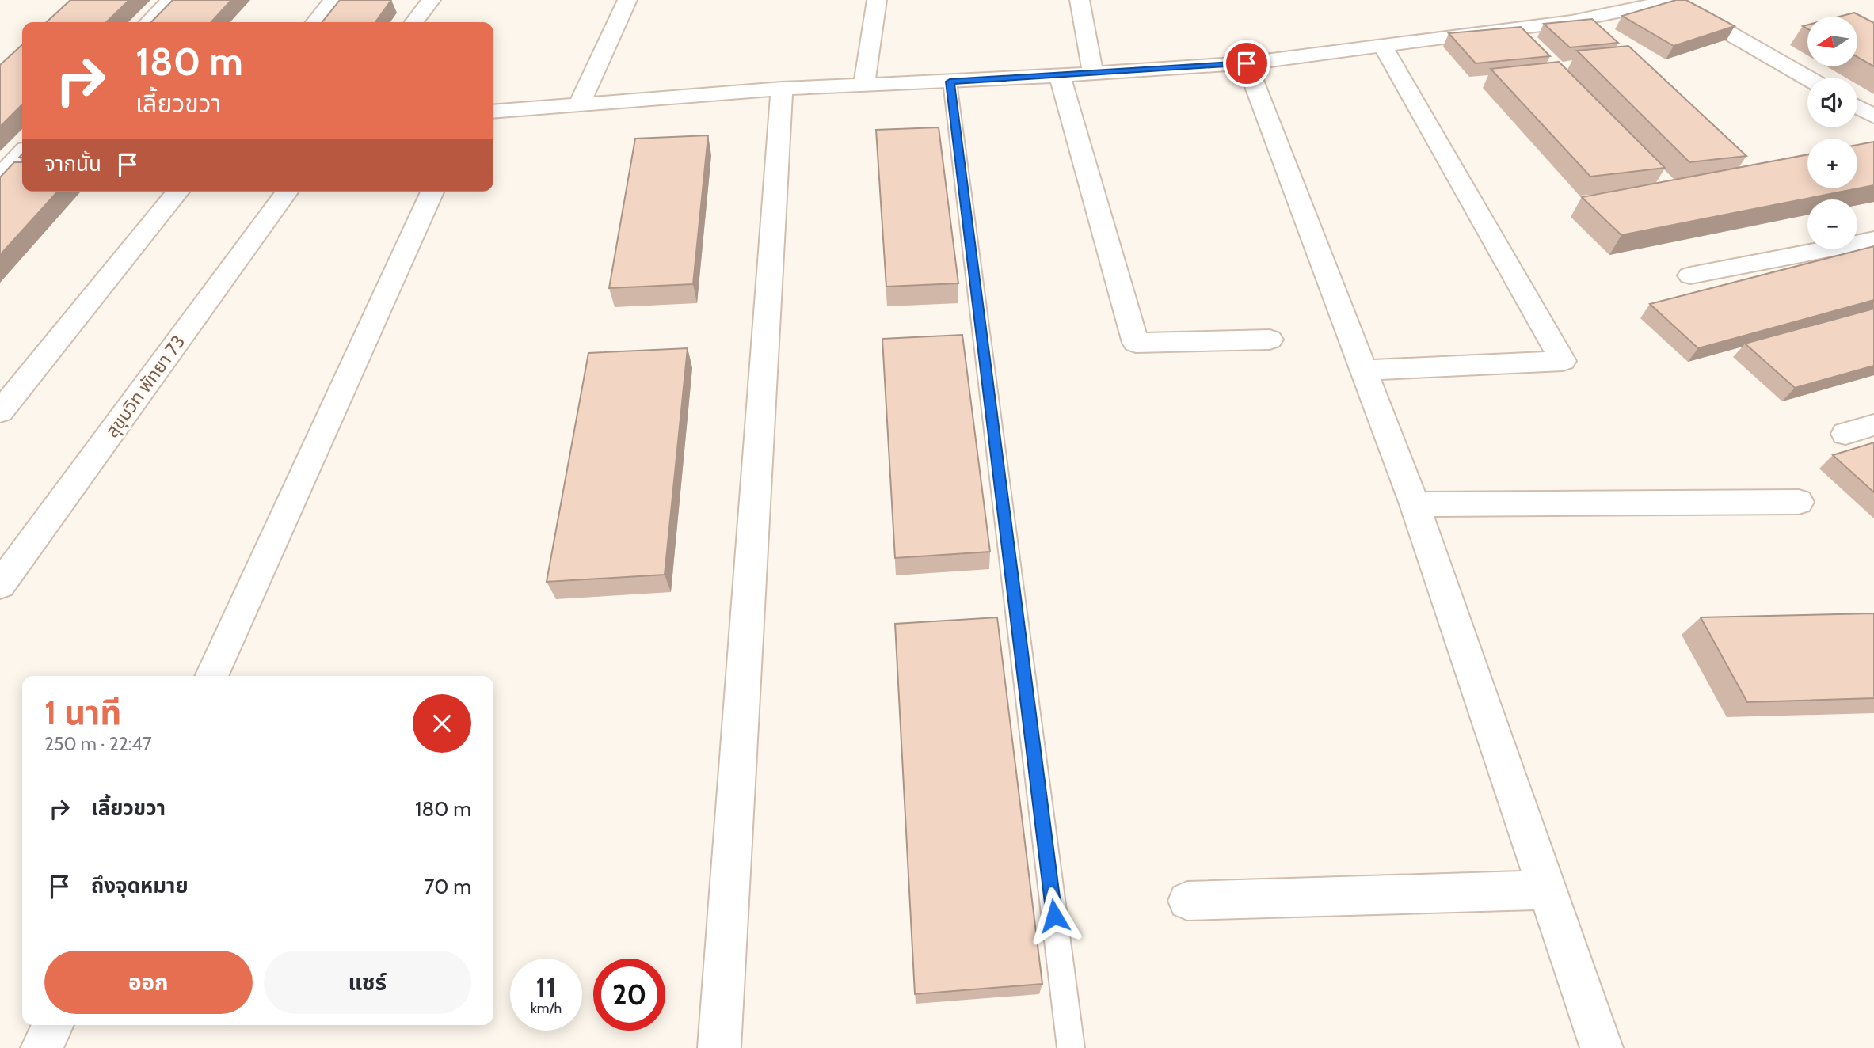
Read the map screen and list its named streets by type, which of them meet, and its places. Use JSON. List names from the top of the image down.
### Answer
{
  "streets": {
    "street": ["สุขุมวิท พัทยา 73"]
  },
  "north": "left",
  "page": {
    "map_buttons": ["+", "−"],
    "turn": ["180 m", "เลี้ยวขวา"],
    "then": "จากนั้น",
    "heading": ["1 นาที", "250 m · 22:47"],
    "list": [
      {
        "name": "เลี้ยวขวา",
        "value": "180 m"
      },
      {
        "name": "ถึงจุดหมาย",
        "value": "70 m"
      }
    ],
    "buttons": ["ออก", "แชร์"],
    "speed": "11 km/h",
    "limit": "20"
  }
}
